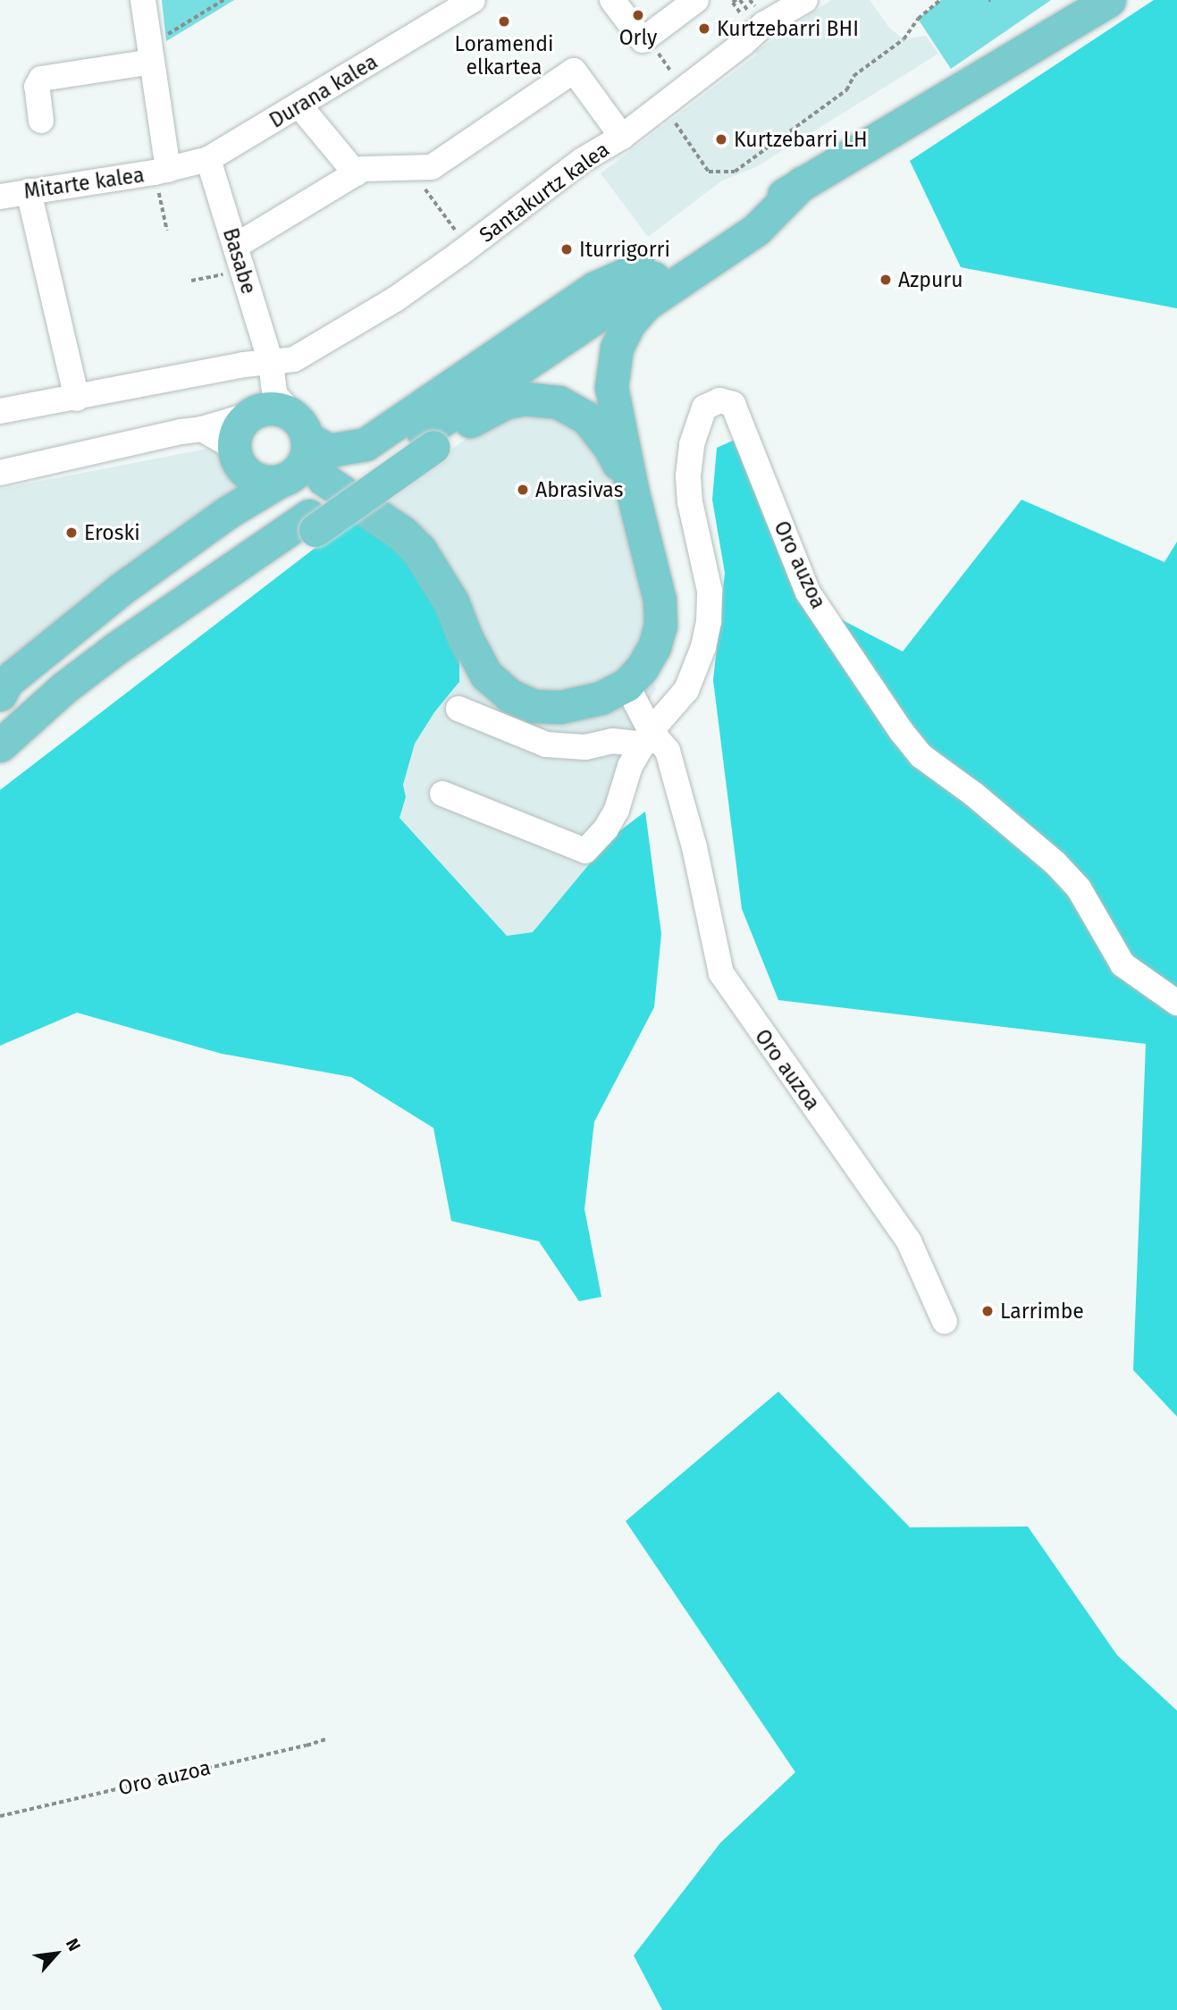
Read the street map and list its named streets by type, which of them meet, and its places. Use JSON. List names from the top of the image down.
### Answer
{
  "streets": {
    "street": [
      "Durana kalea",
      "Mitarte kalea",
      "Santakurtz kalea",
      "Basabe",
      "Oro auzoa"
    ]
  },
  "crossings": [
    ["Durana kalea", "Mitarte kalea"],
    ["Durana kalea", "Basabe"],
    ["Santakurtz kalea", "Basabe"]
  ],
  "places": [
    "Orly",
    "Loramendi elkartea",
    "Kurtzebarri BHI",
    "Kurtzebarri LH",
    "Iturrigorri",
    "Azpuru",
    "Abrasivas",
    "Eroski",
    "Larrimbe"
  ],
  "north": "top right"
}
